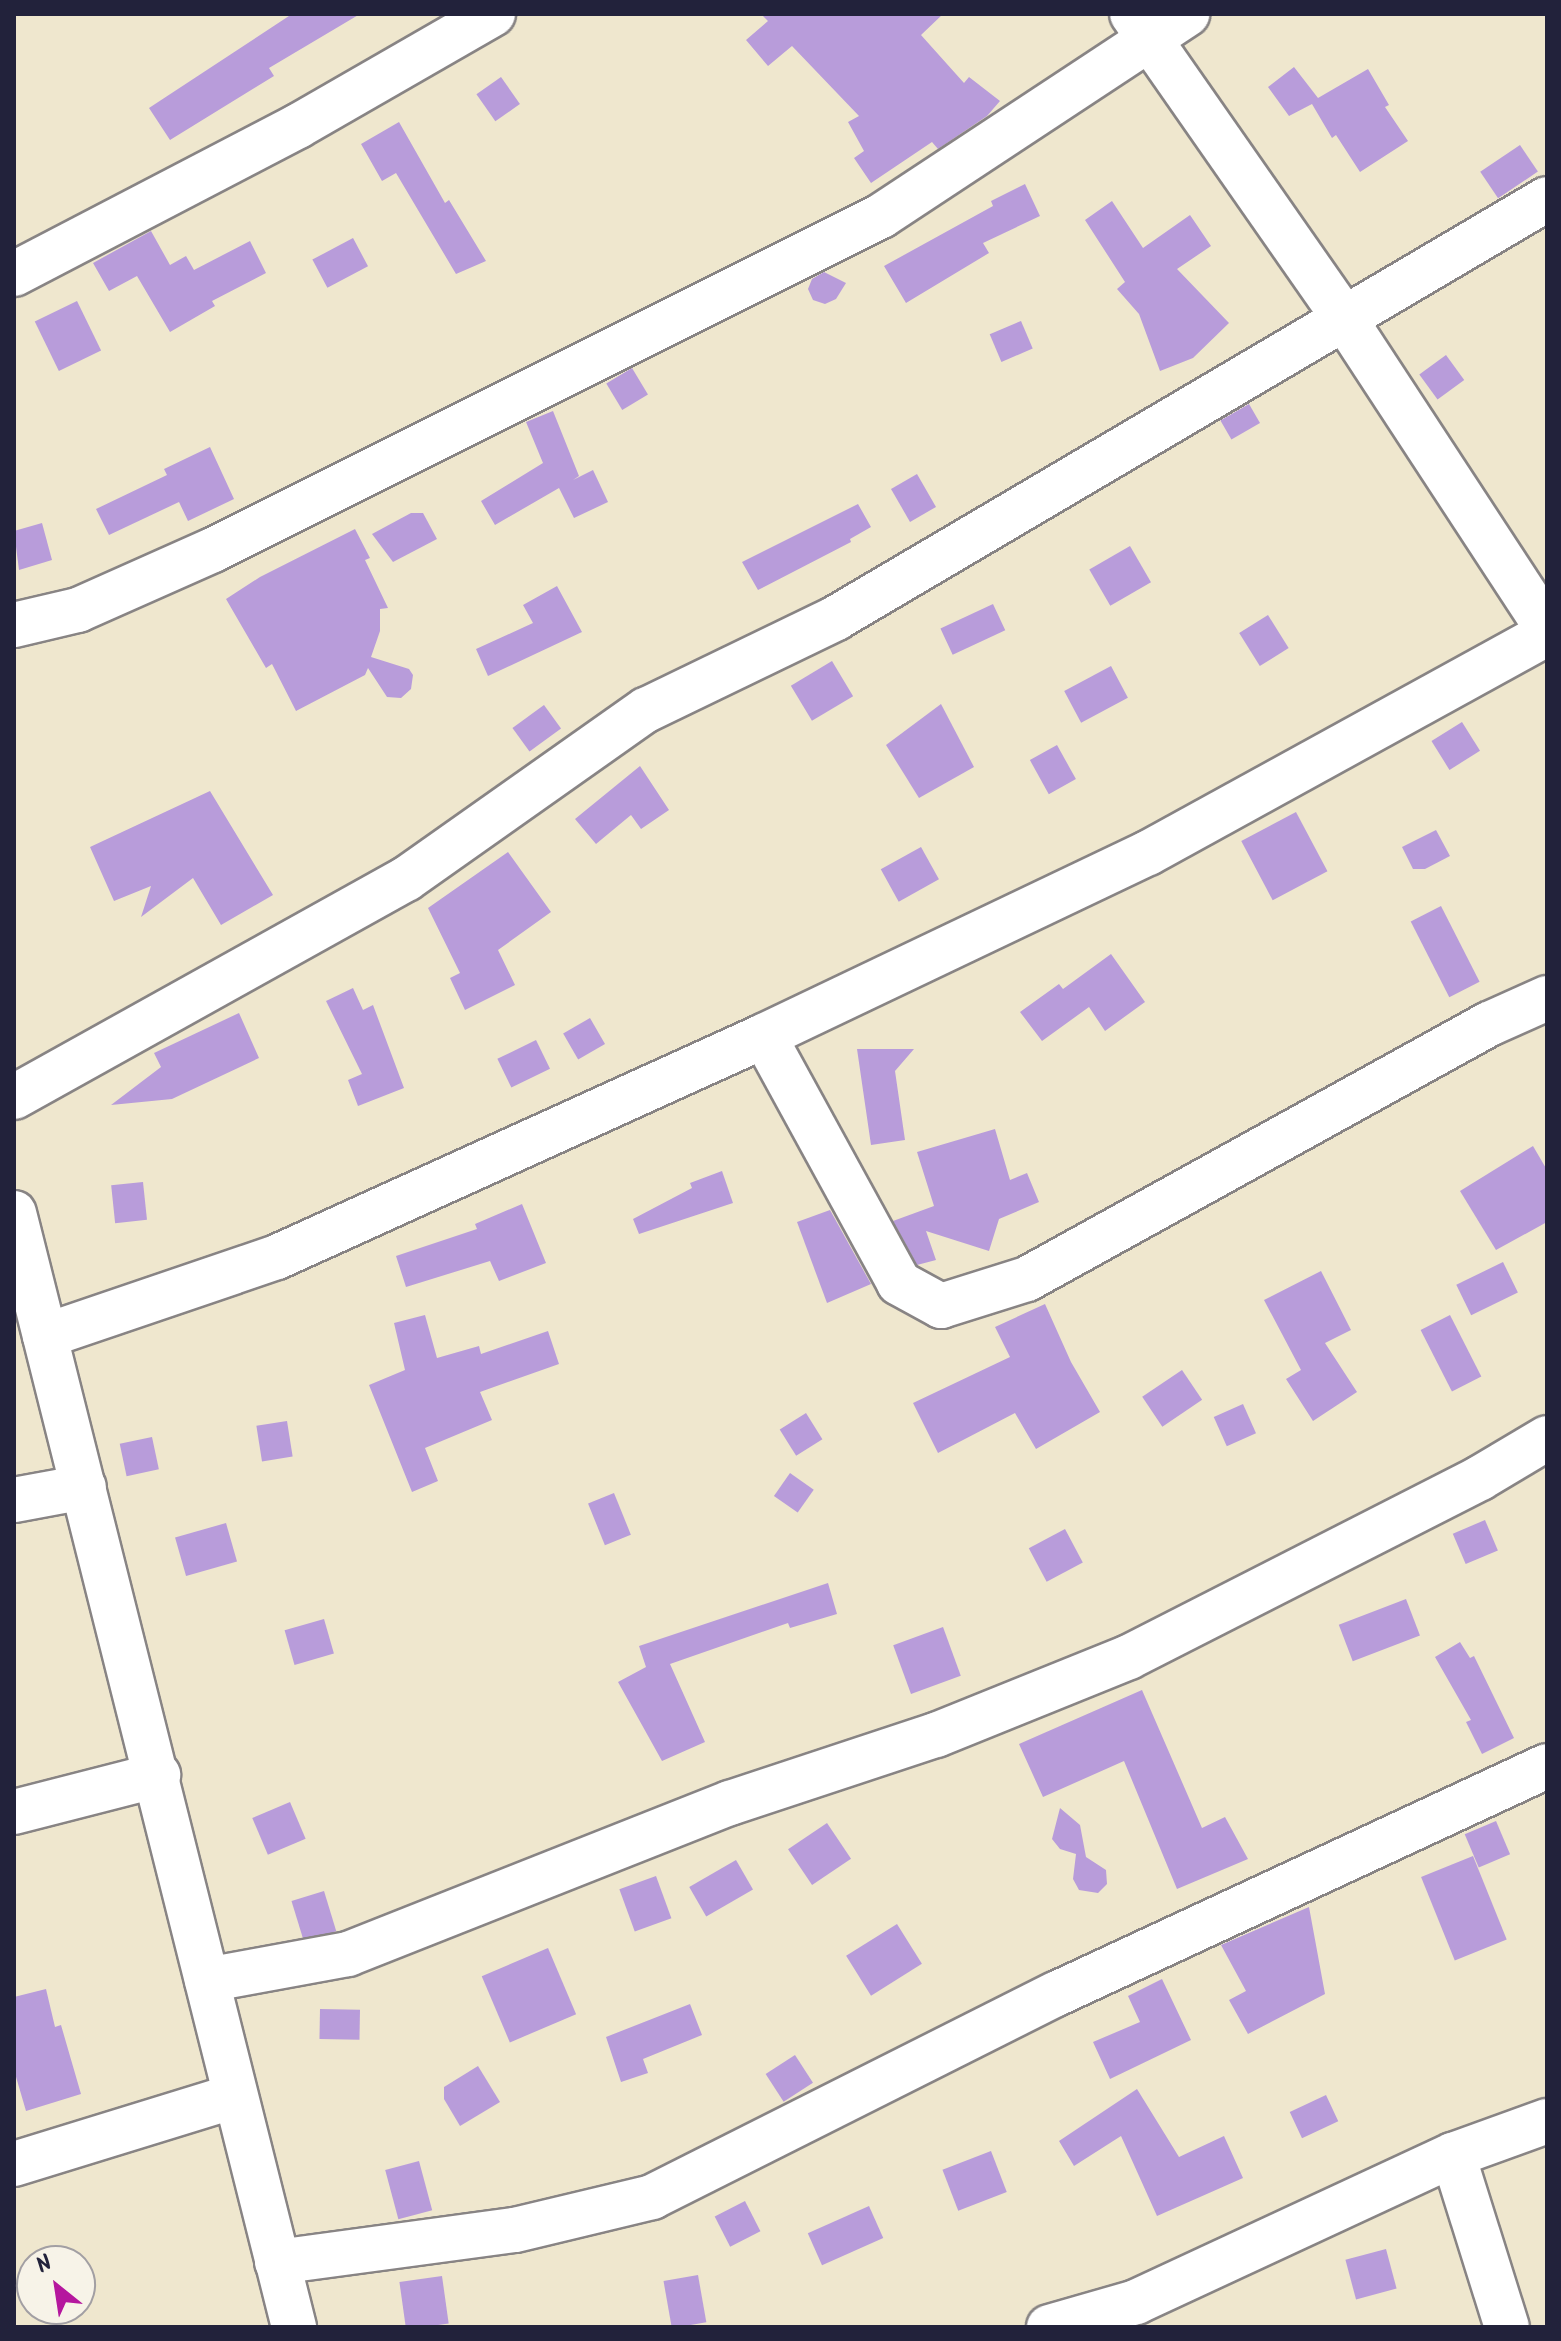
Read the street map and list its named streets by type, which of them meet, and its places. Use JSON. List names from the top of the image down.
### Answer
{
  "north": "top left"
}
